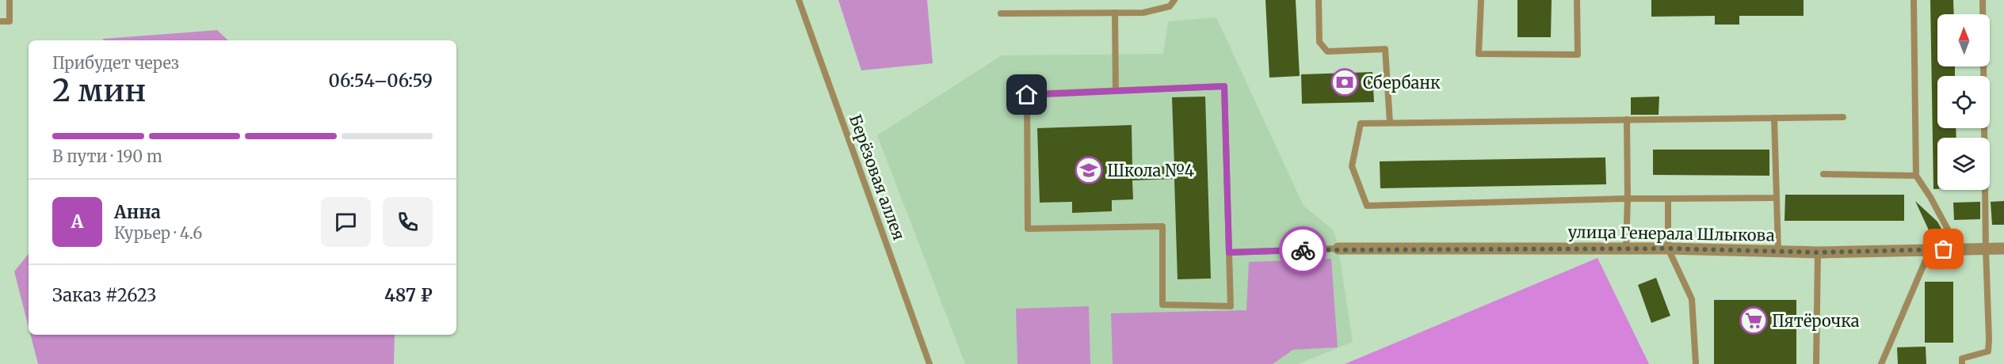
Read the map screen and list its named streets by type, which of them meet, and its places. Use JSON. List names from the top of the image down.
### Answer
{
  "streets": {
    "street": ["улица Генерала Шлыкова"],
    "lane": ["Берёзовая аллея"]
  },
  "places": {
    "bank": ["Сбербанк"],
    "school or university": ["Школа №4"],
    "supermarket": ["Пятёрочка"]
  },
  "north": "top",
  "page": {
    "heading": ["2 мин", "Прибудет через", "06:54–06:59"],
    "panel": [
      "Анна",
      "Курьер · 4.6",
      "Заказ #2623",
      "487 ₽"
    ],
    "bar": "В пути · 190 m",
    "round": "А"
  }
}
